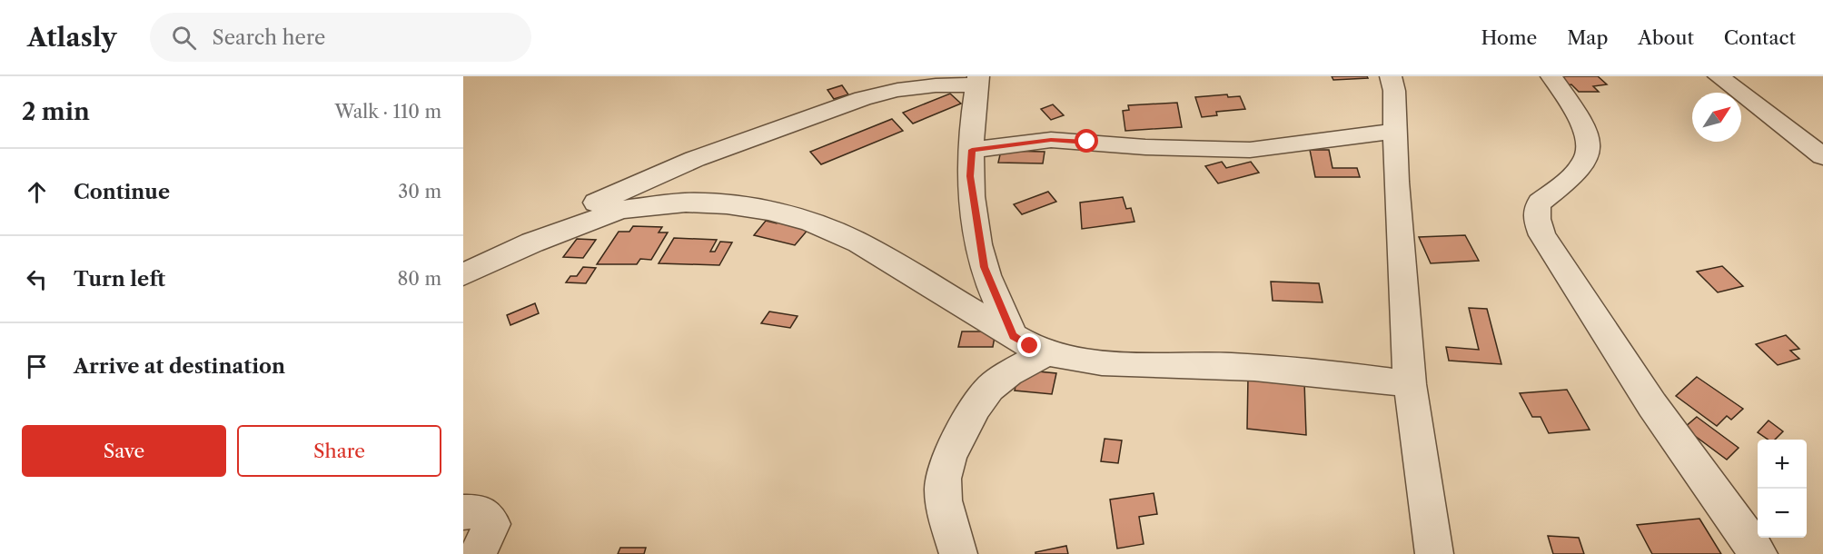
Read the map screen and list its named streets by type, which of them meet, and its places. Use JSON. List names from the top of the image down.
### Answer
{
  "north": "top right",
  "page": {
    "header": "Atlasly",
    "search": "Search here",
    "nav": [
      "Home",
      "Map",
      "About",
      "Contact"
    ],
    "heading": ["2 min", "Walk · 110 m"],
    "list": [
      ["Continue", "30 m"],
      ["Turn left", "80 m"],
      "Arrive at destination"
    ],
    "buttons": ["Save", "Share"],
    "map_buttons": ["+", "−"]
  }
}
